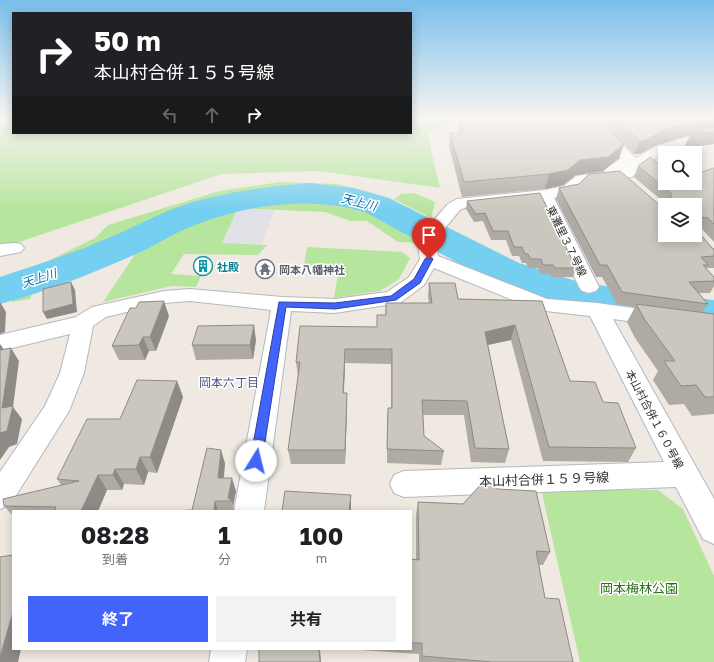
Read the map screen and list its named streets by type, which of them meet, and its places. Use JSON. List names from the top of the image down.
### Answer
{
  "streets": {
    "street": ["東灘里３７号線", "本山村合併１６０号線", "本山村合併１５９号線"]
  },
  "crossings": [
    ["東灘里３７号線", "本山村合併１６０号線"],
    ["本山村合併１６０号線", "本山村合併１５９号線"]
  ],
  "districts": ["岡本六丁目"],
  "water": ["天上川"],
  "parks": ["岡本梅林公園"],
  "places": {
    "building": ["社殿"],
    "temple": ["岡本八幡神社"]
  },
  "page": {
    "turn": ["50 m", "本山村合併１５５号線"],
    "eta": [
      "08:28",
      "到着",
      "1",
      "分",
      "100",
      "m"
    ],
    "buttons": ["終了", "共有"]
  }
}
